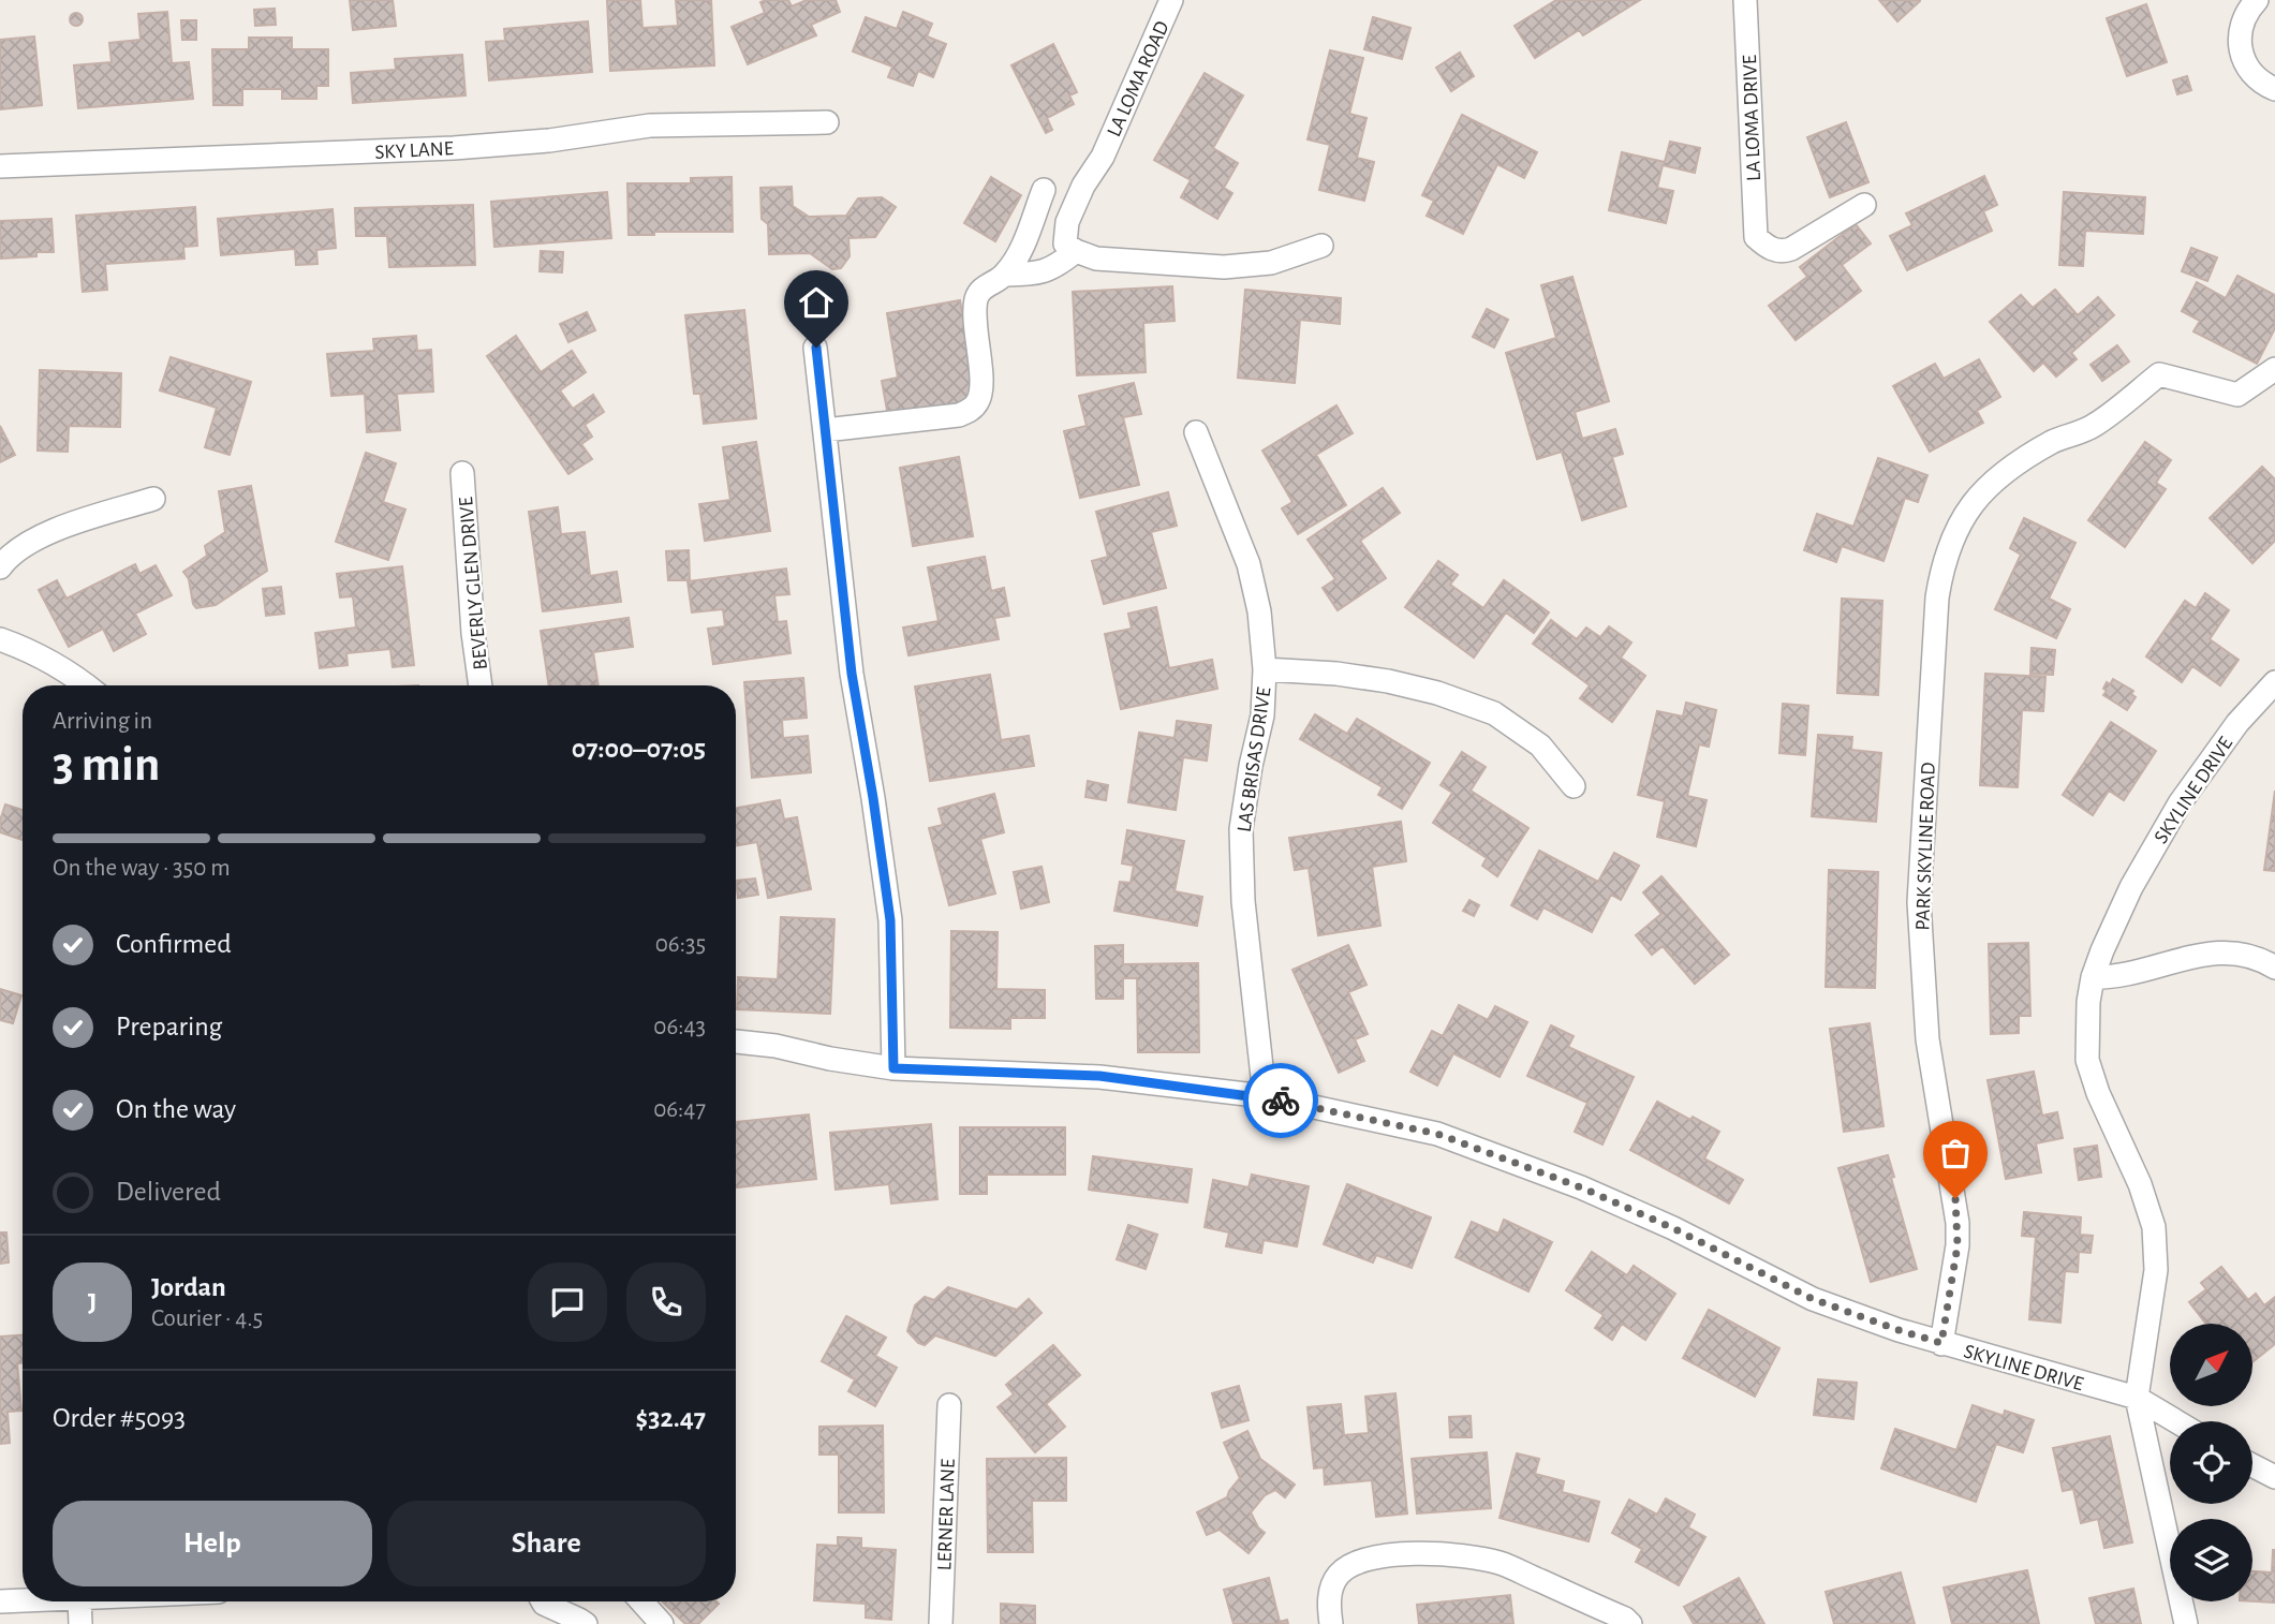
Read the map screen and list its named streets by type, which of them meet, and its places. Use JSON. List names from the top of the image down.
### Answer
{
  "streets": {
    "street": [
      "LA LOMA ROAD",
      "LA LOMA DRIVE",
      "SKY LANE",
      "BEVERLY GLEN DRIVE",
      "LAS BRISAS DRIVE",
      "SKYLINE DRIVE",
      "PARK SKYLINE ROAD",
      "LERNER LANE"
    ]
  },
  "crossings": [
    ["LAS BRISAS DRIVE", "SKYLINE DRIVE"],
    ["SKYLINE DRIVE", "PARK SKYLINE ROAD"]
  ],
  "north": "top right",
  "page": {
    "heading": ["3 min", "Arriving in", "07:00–07:05"],
    "panel": [
      "Jordan",
      "Courier · 4.5",
      "Order #5093",
      "$32.47"
    ],
    "bar": "On the way · 350 m",
    "list": [
      ["Confirmed", "06:35"],
      ["Preparing", "06:43"],
      ["On the way", "06:47"],
      "Delivered"
    ],
    "round": "J",
    "buttons": ["Help", "Share"]
  }
}
